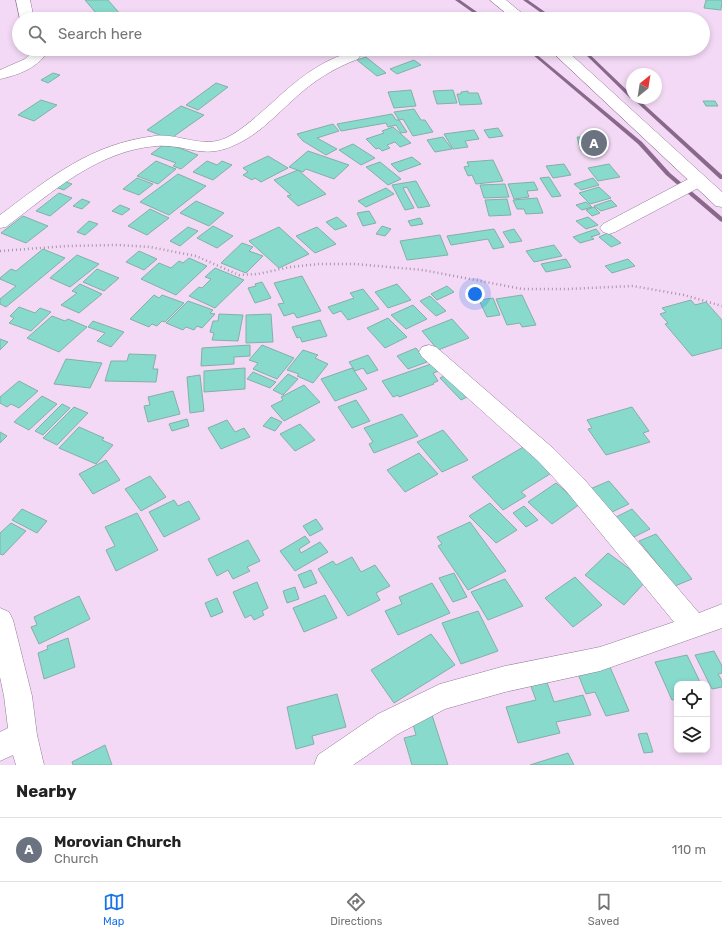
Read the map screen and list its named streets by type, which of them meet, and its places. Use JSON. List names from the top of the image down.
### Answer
{
  "north": "top right",
  "page": {
    "search": "Search here",
    "pins": "A",
    "heading": "Nearby",
    "list": [
      {
        "mark": "A",
        "name": "Morovian Church",
        "note": "Church",
        "value": "110 m"
      }
    ],
    "nav": ["Map", "Directions", "Saved"]
  }
}
